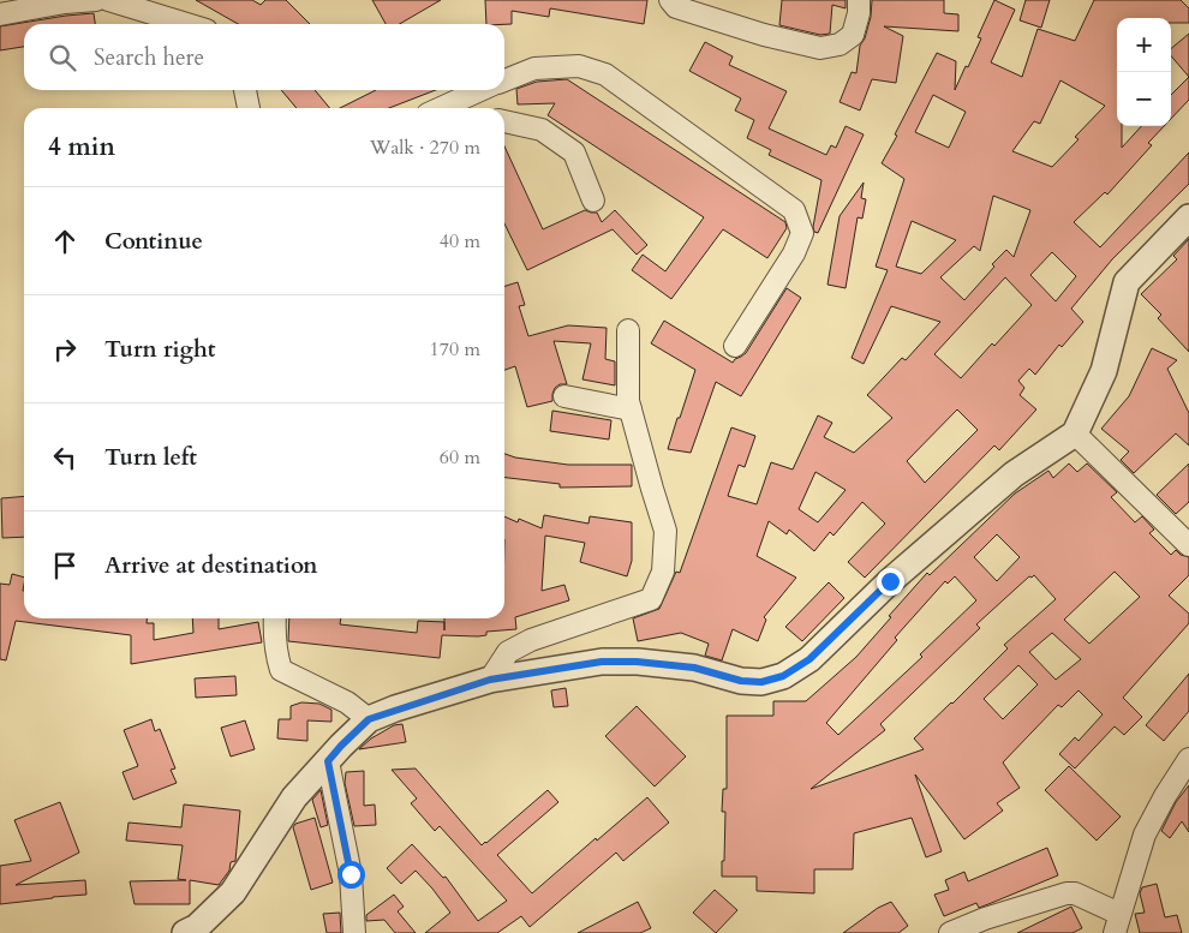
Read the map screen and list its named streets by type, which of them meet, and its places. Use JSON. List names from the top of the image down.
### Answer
{
  "page": {
    "map_buttons": ["+", "−"],
    "search": "Search here",
    "heading": ["4 min", "Walk · 270 m"],
    "list": [
      ["Continue", "40 m"],
      ["Turn right", "170 m"],
      ["Turn left", "60 m"],
      "Arrive at destination"
    ]
  }
}
